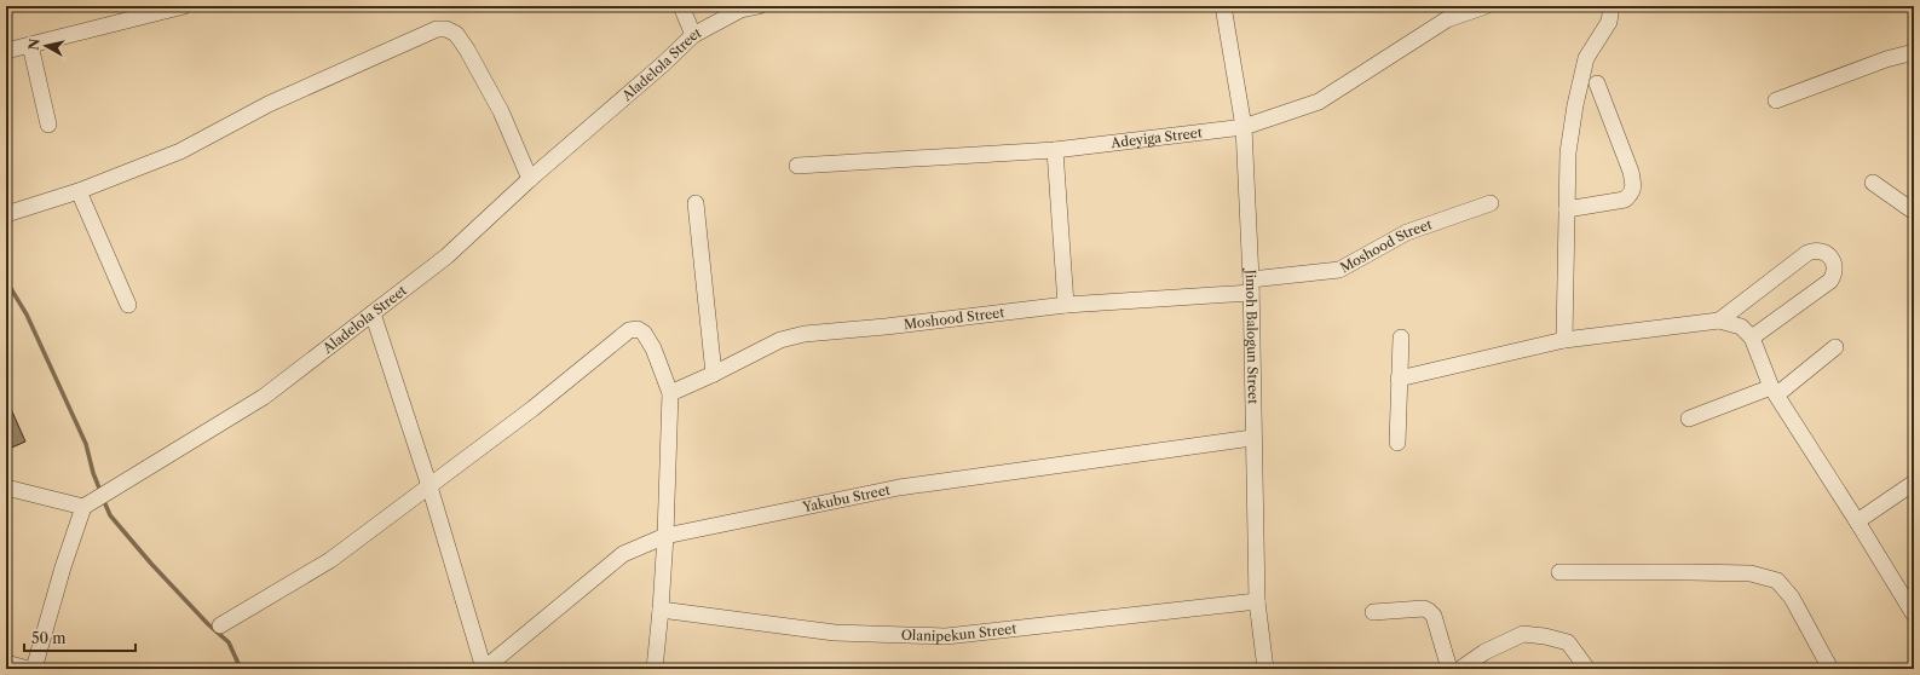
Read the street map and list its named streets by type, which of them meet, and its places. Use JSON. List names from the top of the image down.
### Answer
{
  "streets": {
    "street": [
      "Aladelola Street",
      "Adeyiga Street",
      "Moshood Street",
      "Jimoh Balogun Street",
      "Yakubu Street",
      "Olanipekun Street"
    ]
  },
  "crossings": [
    ["Adeyiga Street", "Jimoh Balogun Street"],
    ["Moshood Street", "Jimoh Balogun Street"],
    ["Jimoh Balogun Street", "Yakubu Street"],
    ["Jimoh Balogun Street", "Olanipekun Street"]
  ],
  "scale_bar": "50 m",
  "north": "left"
}
